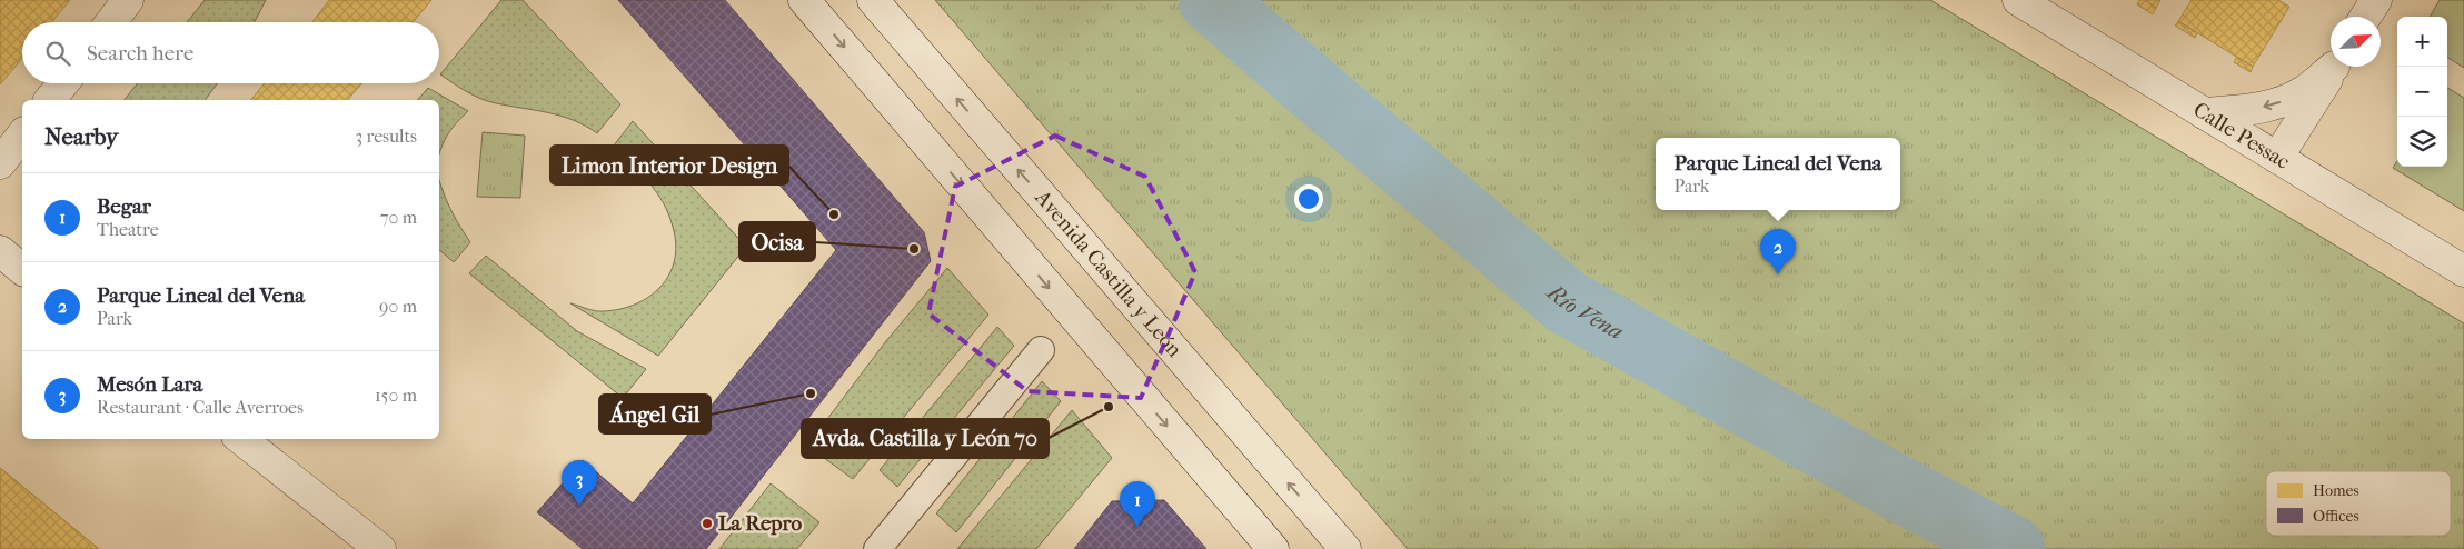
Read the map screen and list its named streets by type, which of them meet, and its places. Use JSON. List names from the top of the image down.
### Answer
{
  "streets": {
    "main road": ["Calle Pessac", "Avenida Castilla y León"]
  },
  "water": ["Río Vena"],
  "places": [
    "Limon Interior Design",
    "Ocisa",
    "Ángel Gil",
    "Avda. Castilla y León 70",
    "La Repro"
  ],
  "legend": ["Homes", "Offices"],
  "north": "top right",
  "page": {
    "map_buttons": ["+", "−"],
    "search": "Search here",
    "heading": ["Nearby", "3 results"],
    "popup": ["Parque Lineal del Vena", "Park"],
    "list": [
      {
        "mark": "1",
        "name": "Begar",
        "note": "Theatre",
        "value": "70 m"
      },
      {
        "mark": "2",
        "name": "Parque Lineal del Vena",
        "note": "Park",
        "value": "90 m"
      },
      {
        "mark": "3",
        "name": "Mesón Lara",
        "note": "Restaurant · Calle Averroes",
        "value": "150 m"
      }
    ],
    "pins": ["2", "3", "1"]
  }
}
